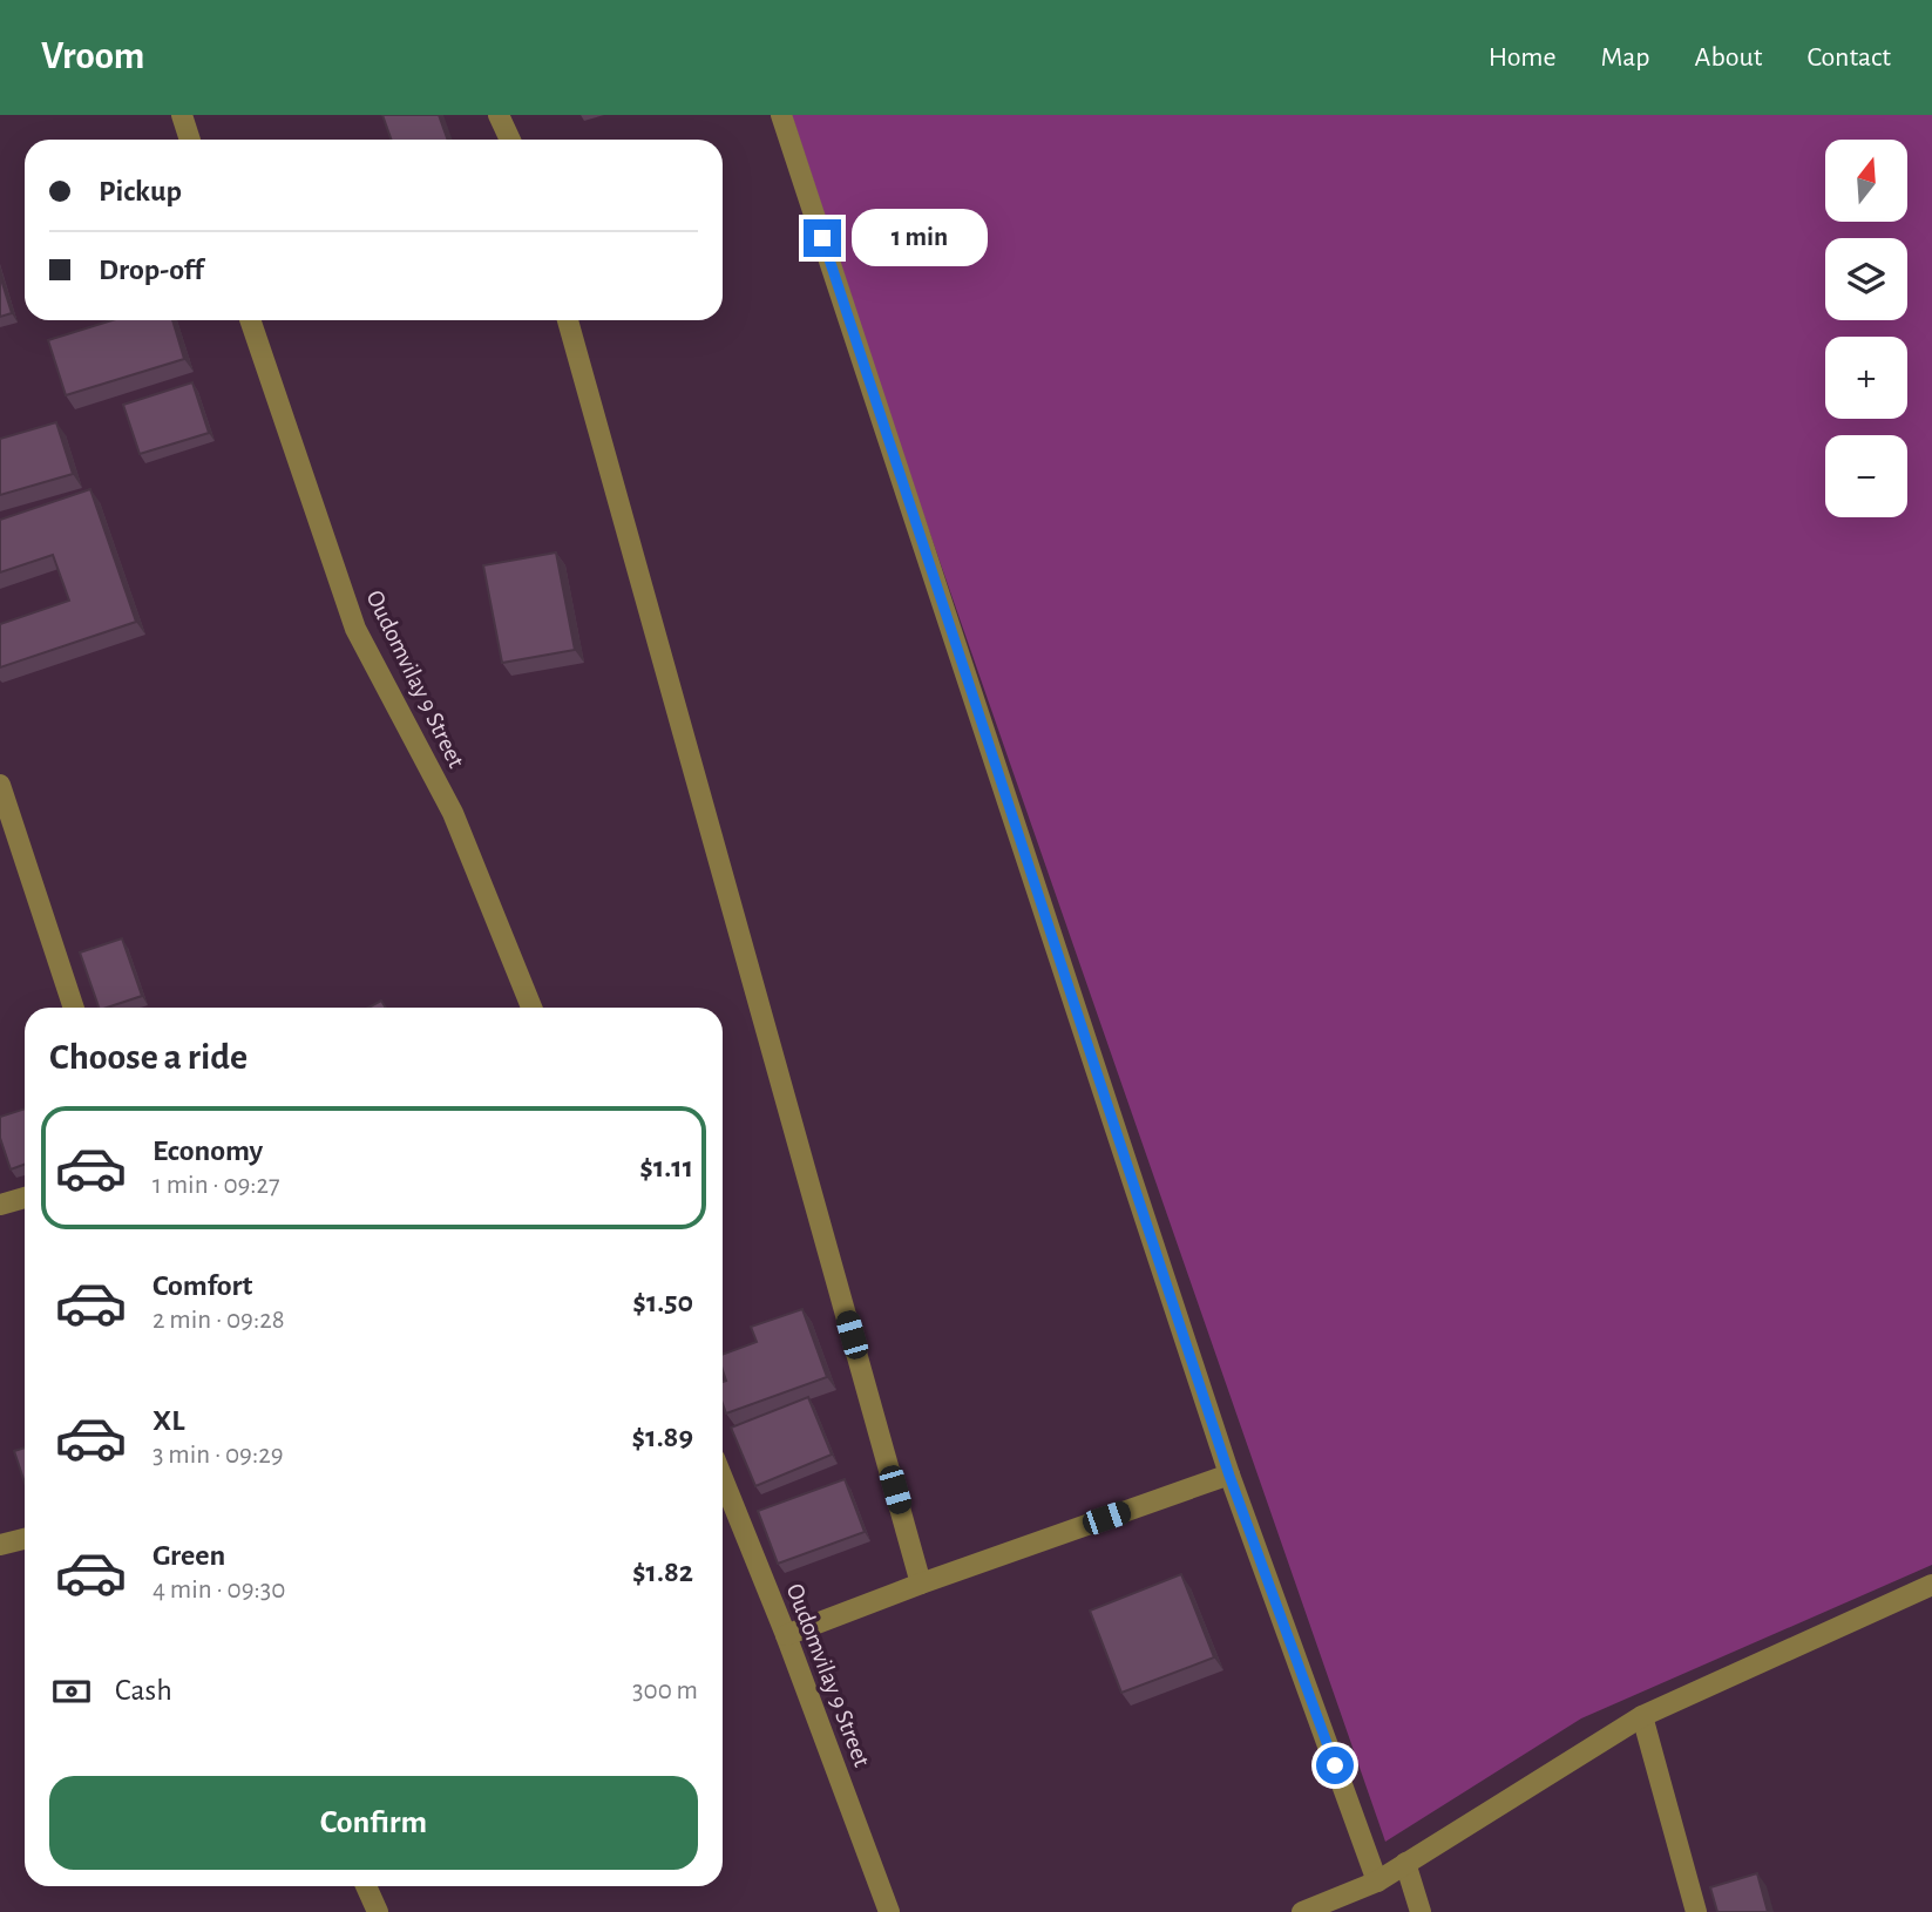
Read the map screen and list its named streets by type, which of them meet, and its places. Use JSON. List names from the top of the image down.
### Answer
{
  "streets": {
    "street": ["Oudomvilay 9 Street"]
  },
  "north": "top",
  "page": {
    "header": "Vroom",
    "nav": [
      "Home",
      "Map",
      "About",
      "Contact"
    ],
    "map_buttons": ["+", "−"],
    "banner": ["Pickup", "Drop-off"],
    "bubble": "1 min",
    "heading": "Choose a ride",
    "list": [
      {
        "name": "Economy",
        "note": "1 min · 09:27",
        "value": "$1.11"
      },
      {
        "name": "Comfort",
        "note": "2 min · 09:28",
        "value": "$1.50"
      },
      {
        "name": "XL",
        "note": "3 min · 09:29",
        "value": "$1.89"
      },
      {
        "name": "Green",
        "note": "4 min · 09:30",
        "value": "$1.82"
      }
    ],
    "pay": ["Cash", "300 m"],
    "buttons": "Confirm"
  }
}
